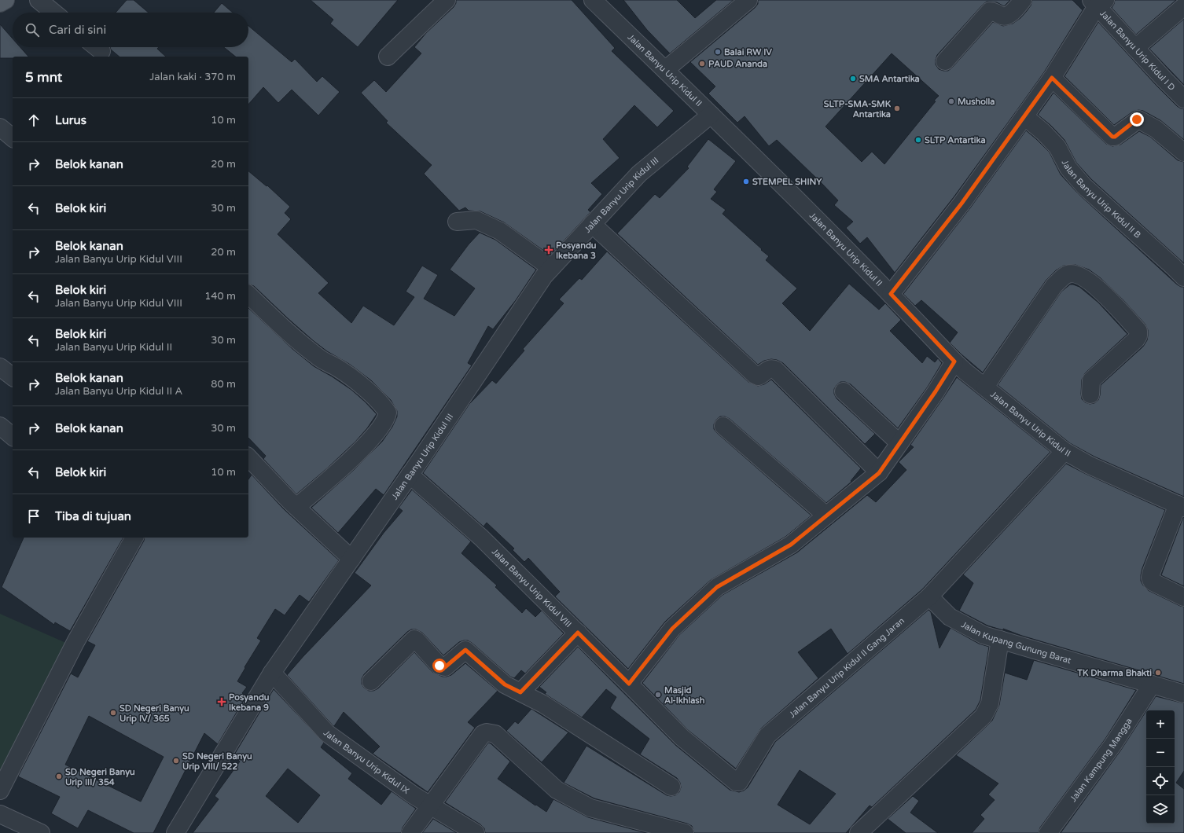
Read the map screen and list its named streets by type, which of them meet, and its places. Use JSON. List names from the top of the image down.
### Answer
{
  "streets": {
    "street": [
      "Jalan Banyu Urip Kidul I D",
      "Jalan Banyu Urip Kidul II",
      "Jalan Banyu Urip Kidul III",
      "Jalan Banyu Urip Kidul II B",
      "Jalan Banyu Urip Kidul VIII",
      "Jalan Kupang Gunung Barat",
      "Jalan Banyu Urip Kidul II Gang Jaran",
      "Jalan Kampung Mangga",
      "Jalan Banyu Urip Kidul IX"
    ]
  },
  "crossings": [
    ["Jalan Banyu Urip Kidul II", "Jalan Banyu Urip Kidul III"],
    ["Jalan Banyu Urip Kidul II", "Jalan Banyu Urip Kidul II Gang Jaran"],
    ["Jalan Banyu Urip Kidul III", "Jalan Banyu Urip Kidul VIII"],
    ["Jalan Banyu Urip Kidul III", "Jalan Banyu Urip Kidul IX"],
    ["Jalan Banyu Urip Kidul VIII", "Jalan Banyu Urip Kidul II Gang Jaran"],
    ["Jalan Kupang Gunung Barat", "Jalan Banyu Urip Kidul II Gang Jaran"],
    ["Jalan Kupang Gunung Barat", "Jalan Kampung Mangga"]
  ],
  "places": {
    "other": [
      "Balai RW IV",
      "PAUD Ananda",
      "SMA Antartika",
      "Musholla",
      "SLTP-SMA-SMK Antartika",
      "SLTP Antartika",
      "STEMPEL SHINY",
      "TK Dharma Bhakti",
      "Masjid Al-Ikhlash",
      "SD Negeri Banyu Urip IV/ 365",
      "SD Negeri Banyu Urip VIII/ 522",
      "SD Negeri Banyu Urip III/ 354"
    ],
    "health": ["Posyandu Ikebana 3", "Posyandu Ikebana 9"]
  },
  "page": {
    "search": "Cari di sini",
    "heading": ["5 mnt", "Jalan kaki · 370 m"],
    "list": [
      ["Lurus", "10 m"],
      ["Belok kanan", "20 m"],
      ["Belok kiri", "30 m"],
      ["Belok kanan", "Jalan Banyu Urip Kidul VIII", "20 m"],
      ["Belok kiri", "Jalan Banyu Urip Kidul VIII", "140 m"],
      ["Belok kiri", "Jalan Banyu Urip Kidul II", "30 m"],
      ["Belok kanan", "Jalan Banyu Urip Kidul II A", "80 m"],
      ["Belok kanan", "30 m"],
      ["Belok kiri", "10 m"],
      "Tiba di tujuan"
    ],
    "map_buttons": ["+", "−"]
  }
}
